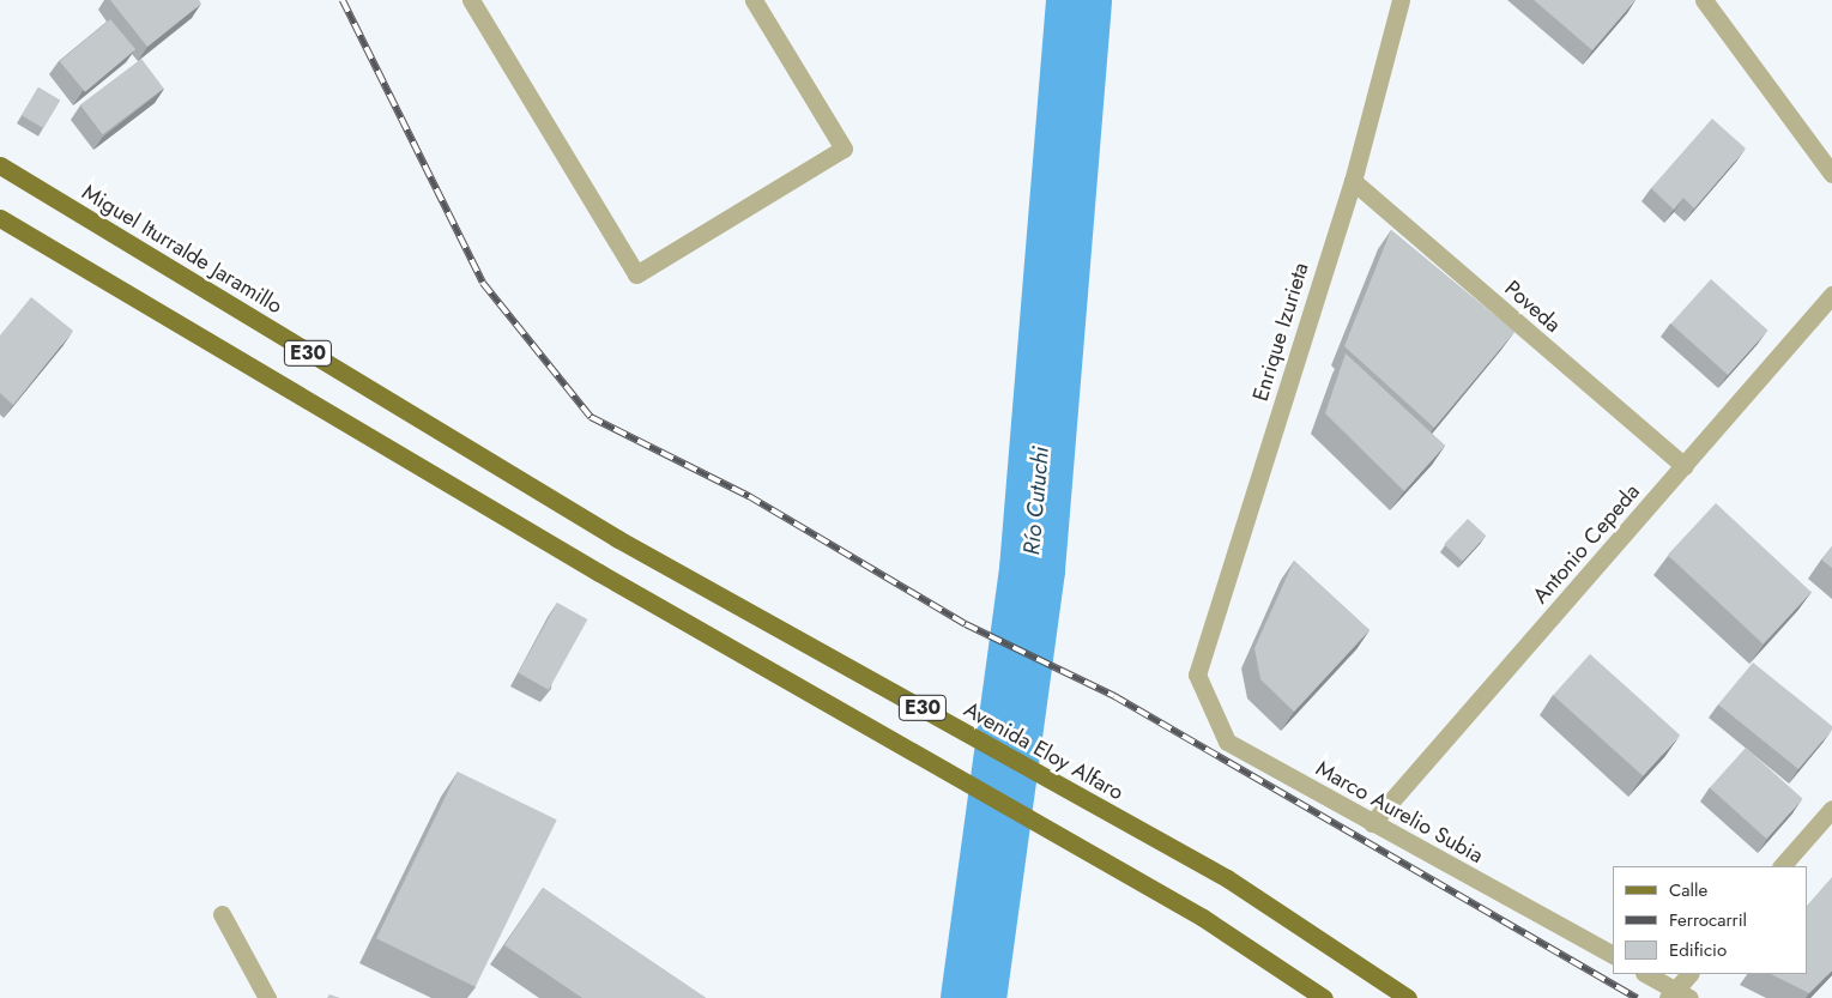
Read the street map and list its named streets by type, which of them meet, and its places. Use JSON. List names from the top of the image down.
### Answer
{
  "streets": {
    "main road": ["Miguel Iturralde Jaramillo", "E30", "Avenida Eloy Alfaro"],
    "street": [
      "Poveda",
      "Enrique Izurieta",
      "Antonio Cepeda",
      "Marco Aurelio Subia"
    ]
  },
  "crossings": [
    ["Miguel Iturralde Jaramillo", "Avenida Eloy Alfaro"],
    ["Poveda", "Enrique Izurieta"],
    ["Poveda", "Antonio Cepeda"],
    ["Enrique Izurieta", "Marco Aurelio Subia"],
    ["Antonio Cepeda", "Marco Aurelio Subia"]
  ],
  "water": ["Río Cutuchi"],
  "legend": ["Calle", "Ferrocarril", "Edificio"]
}
